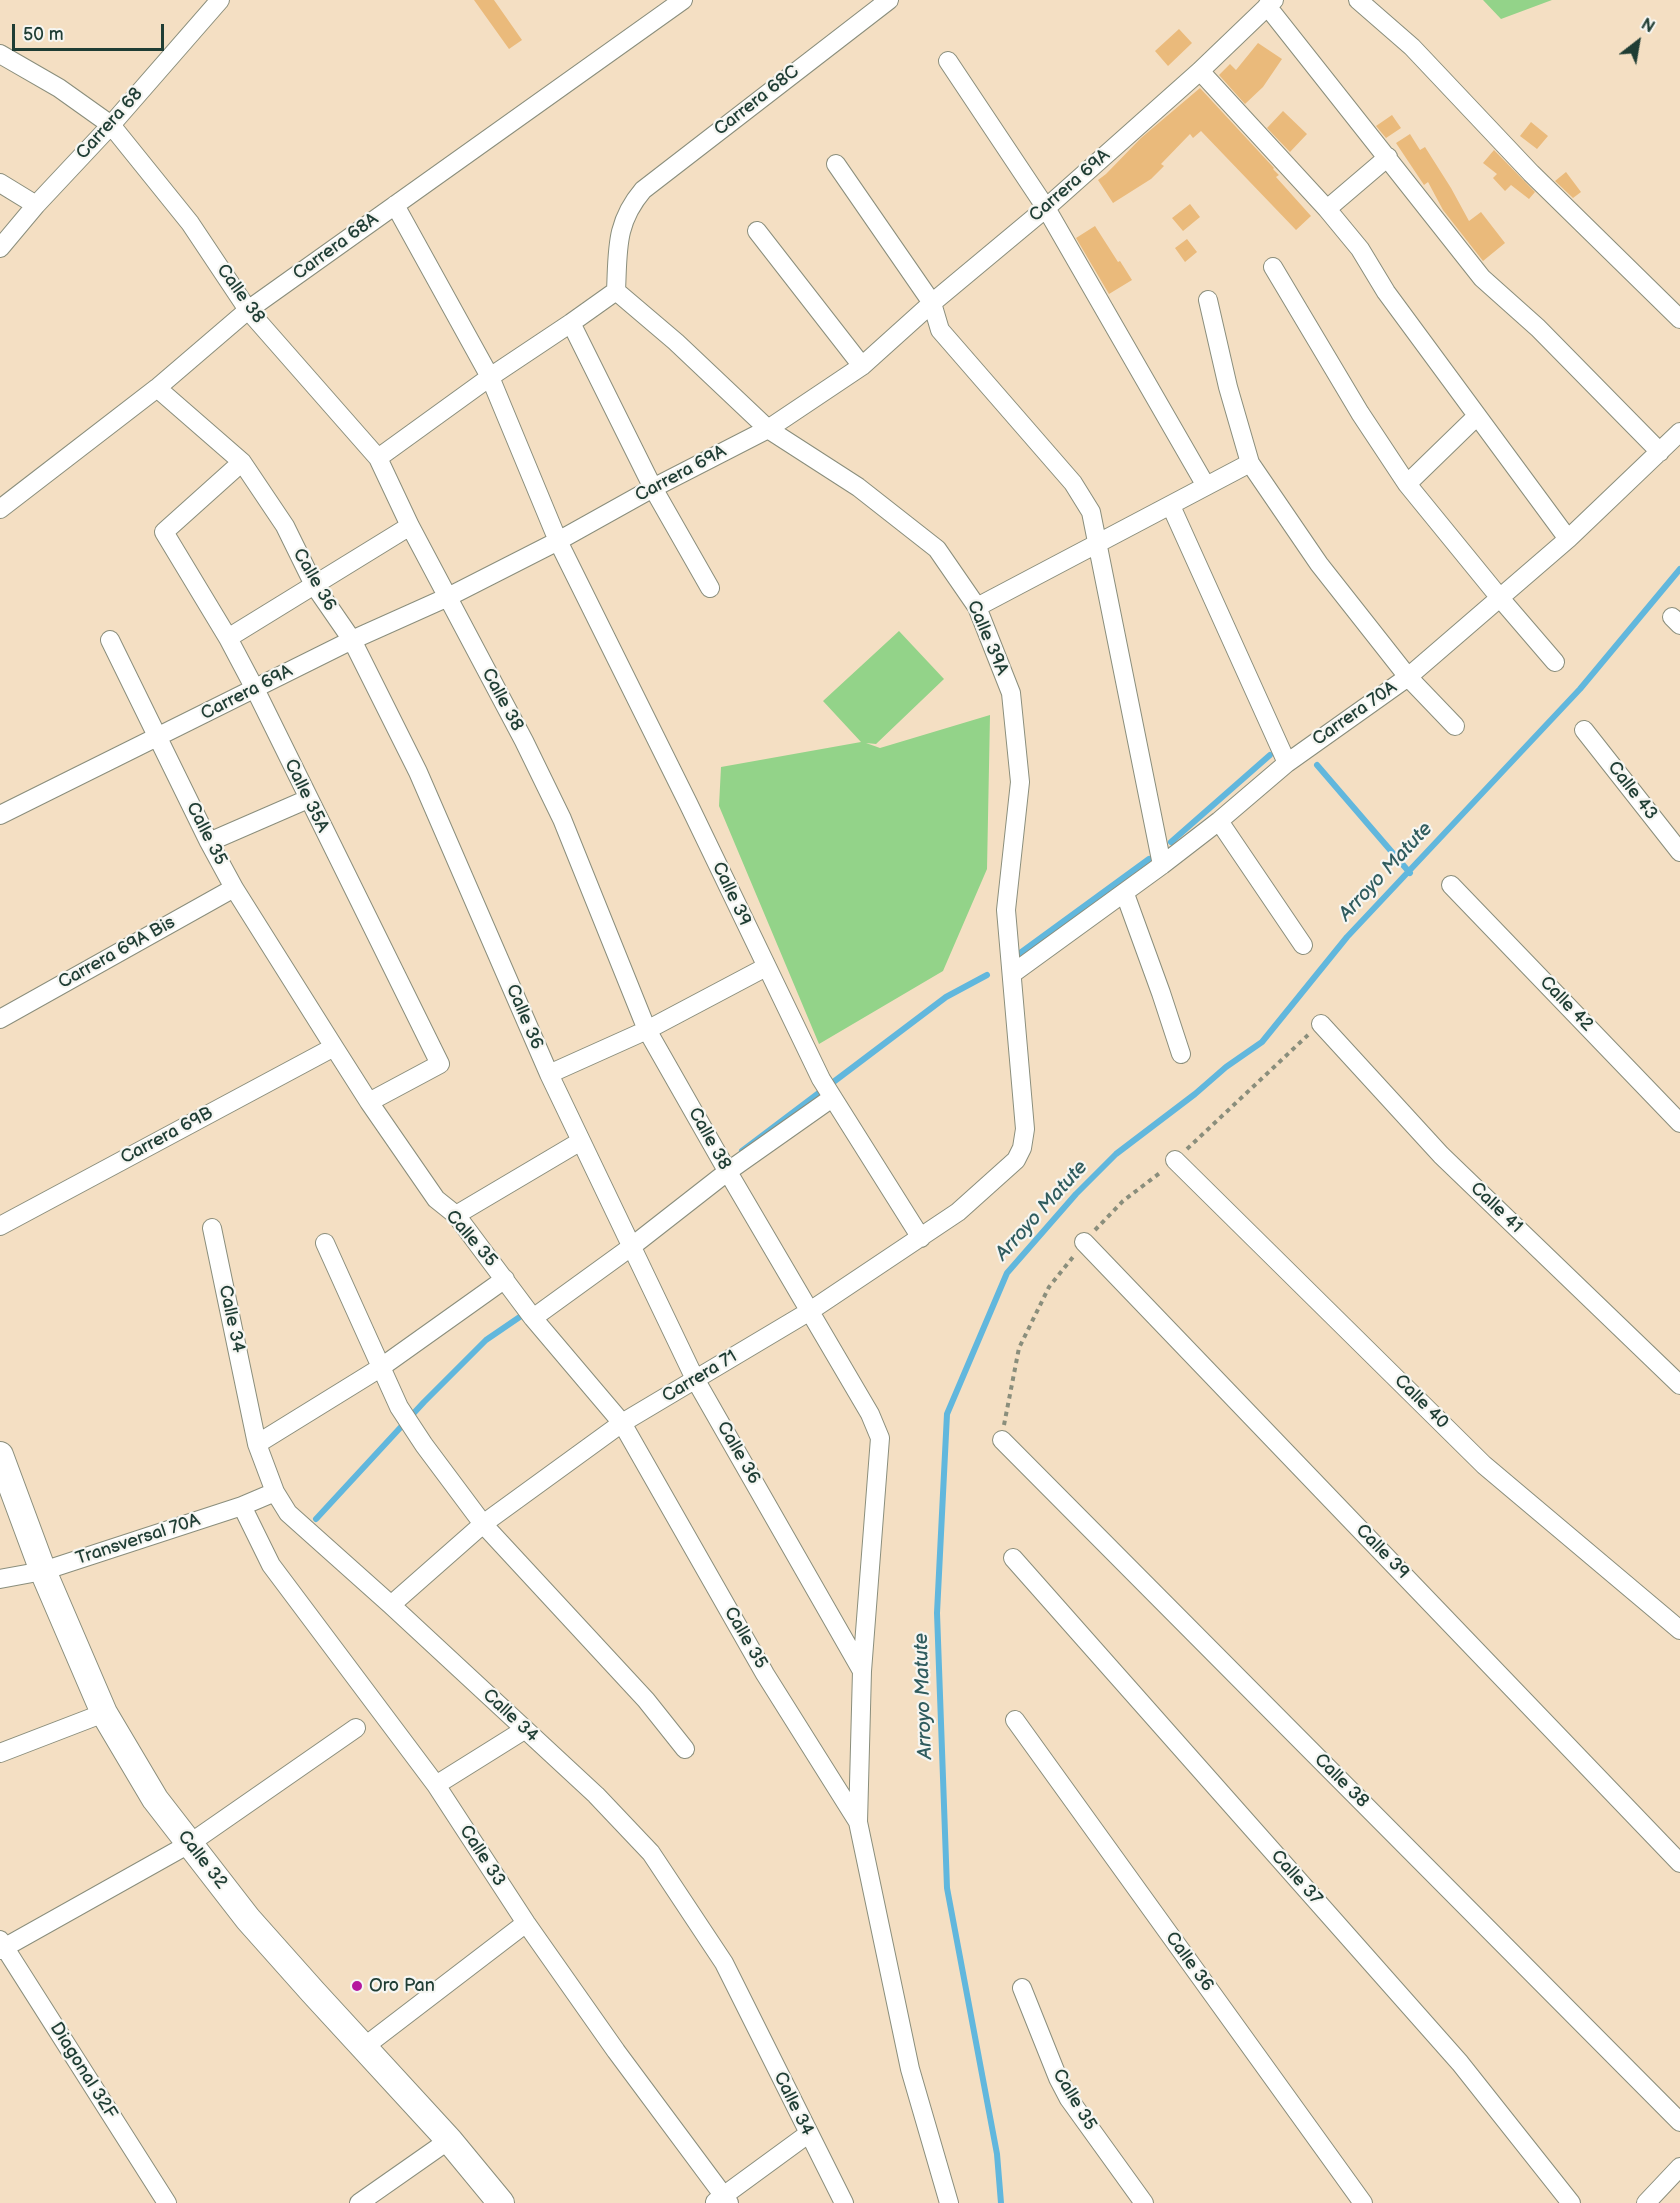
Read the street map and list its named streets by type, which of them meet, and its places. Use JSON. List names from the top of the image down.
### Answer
{
  "streets": {
    "street": [
      "Carrera 68C",
      "Carrera 68",
      "Carrera 69A",
      "Carrera 68A",
      "Calle 38",
      "Calle 36",
      "Calle 39A",
      "Carrera 70A",
      "Calle 43",
      "Calle 35A",
      "Calle 35",
      "Calle 39",
      "Carrera 69A Bis",
      "Calle 42",
      "Carrera 69B",
      "Calle 41",
      "Calle 34",
      "Carrera 71",
      "Calle 40",
      "Transversal 70A",
      "Calle 33",
      "Calle 32",
      "Calle 37",
      "Diagonal 32F"
    ]
  },
  "crossings": [
    ["Carrera 68C", "Calle 39A"],
    ["Carrera 68", "Calle 38"],
    ["Carrera 69A", "Calle 38"],
    ["Carrera 69A", "Calle 36"],
    ["Carrera 69A", "Calle 39A"],
    ["Carrera 69A", "Calle 35A"],
    ["Carrera 69A", "Calle 35"],
    ["Carrera 69A", "Calle 39"],
    ["Carrera 68A", "Calle 38"],
    ["Carrera 68A", "Calle 36"],
    ["Carrera 68A", "Calle 39"],
    ["Calle 38", "Calle 36"],
    ["Calle 38", "Carrera 71"],
    ["Calle 36", "Calle 35A"],
    ["Calle 36", "Carrera 71"],
    ["Calle 39A", "Carrera 70A"],
    ["Calle 39A", "Carrera 71"],
    ["Calle 35A", "Calle 35"],
    ["Calle 35", "Carrera 69A Bis"],
    ["Calle 35", "Carrera 69B"],
    ["Calle 35", "Carrera 71"],
    ["Calle 39", "Carrera 71"],
    ["Calle 34", "Carrera 71"],
    ["Calle 34", "Transversal 70A"],
    ["Transversal 70A", "Calle 33"],
    ["Transversal 70A", "Calle 32"]
  ],
  "water": ["Arroyo Matute"],
  "places": ["Oro Pan"],
  "scale_bar": "50 m",
  "north": "top right"
}
